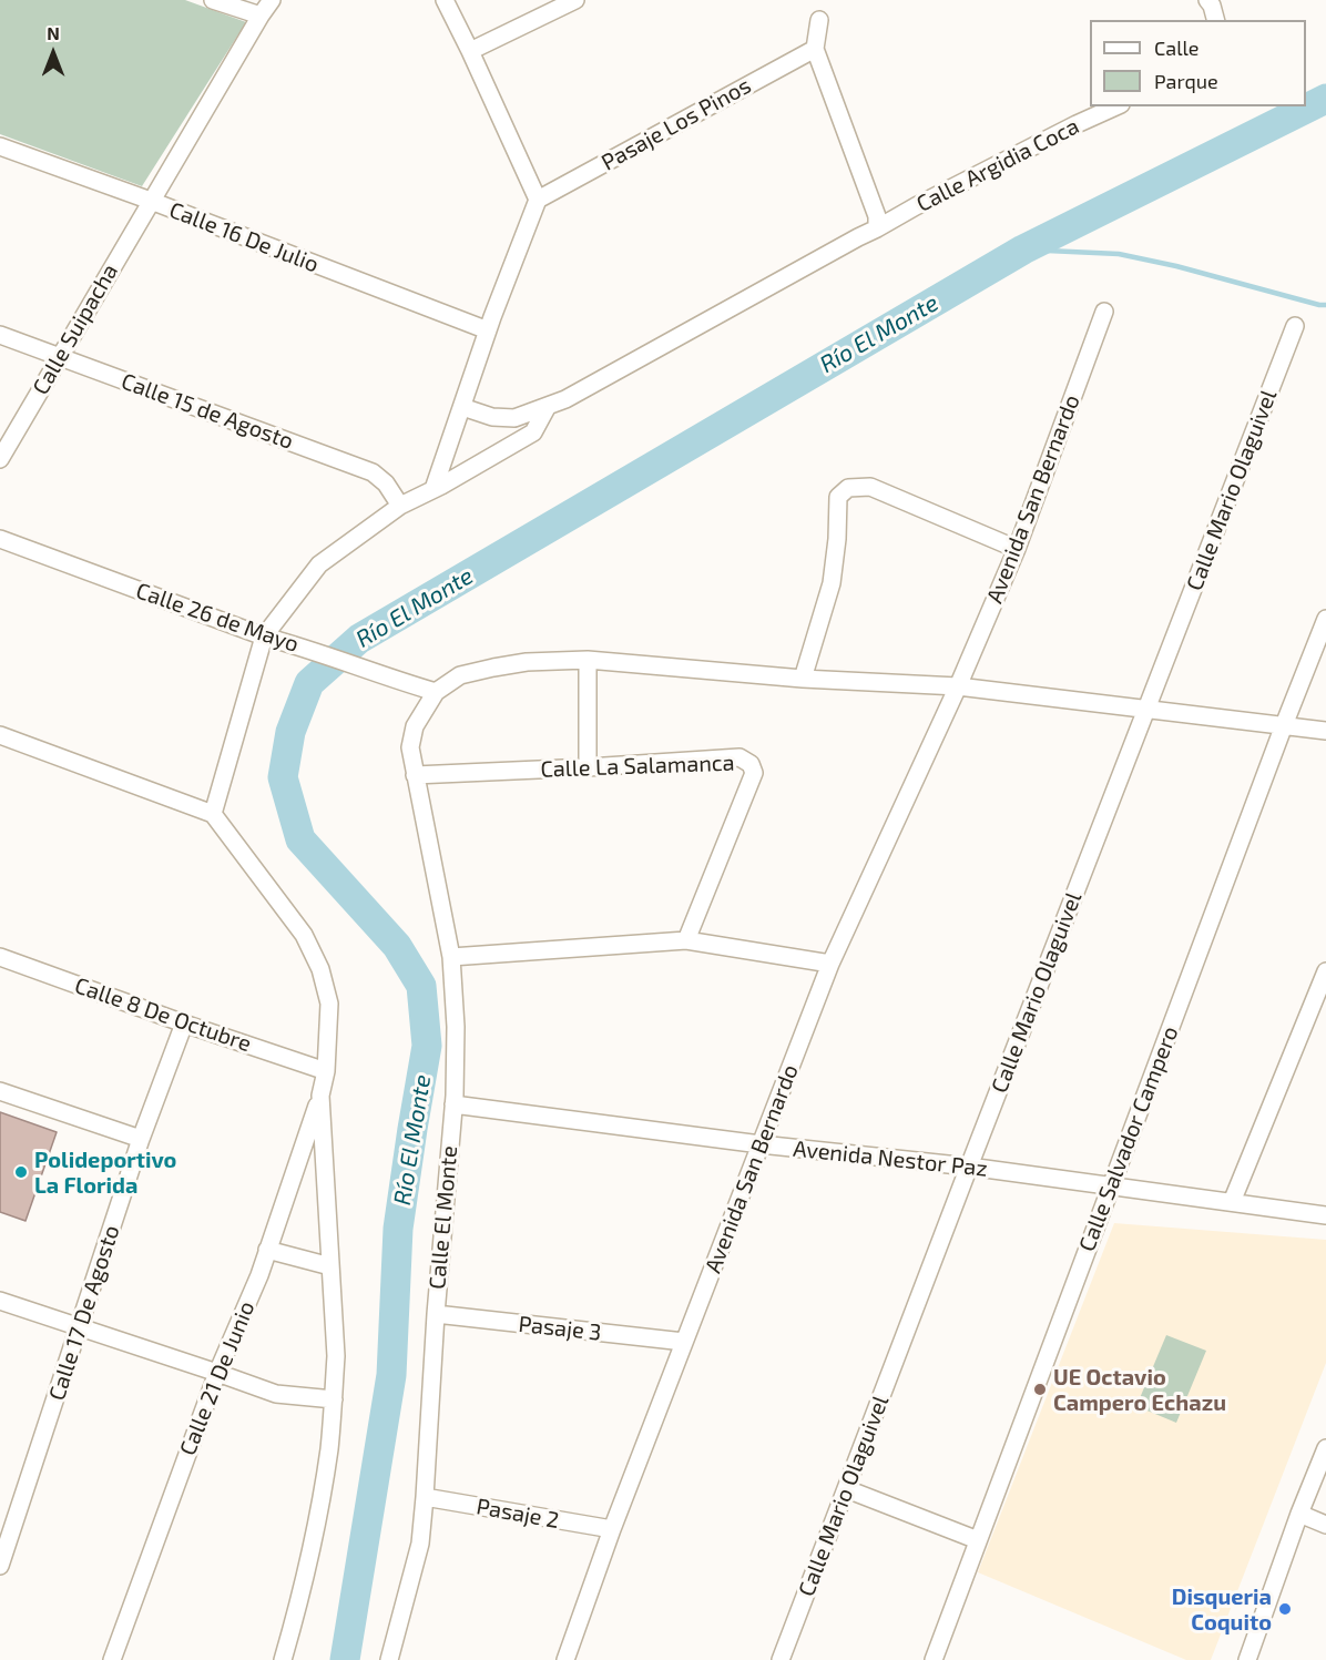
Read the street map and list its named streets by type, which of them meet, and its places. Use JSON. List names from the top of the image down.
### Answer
{
  "streets": {
    "street": [
      "Pasaje Los Pinos",
      "Calle Argidia Coca",
      "Calle 16 De Julio",
      "Calle Suipacha",
      "Calle 15 de Agosto",
      "Calle Mario Olaguivel",
      "Avenida San Bernardo",
      "Calle 26 de Mayo",
      "Calle La Salamanca",
      "Calle 8 De Octubre",
      "Calle Salvador Campero",
      "Avenida Nestor Paz",
      "Calle El Monte",
      "Calle 17 De Agosto",
      "Pasaje 3",
      "Calle 21 De Junio",
      "Pasaje 2"
    ]
  },
  "crossings": [
    ["Calle 16 De Julio", "Calle Suipacha"],
    ["Calle Suipacha", "Calle 15 de Agosto"],
    ["Calle Mario Olaguivel", "Avenida Nestor Paz"],
    ["Avenida San Bernardo", "Avenida Nestor Paz"],
    ["Avenida San Bernardo", "Pasaje 3"],
    ["Avenida San Bernardo", "Pasaje 2"],
    ["Calle La Salamanca", "Calle El Monte"],
    ["Calle 8 De Octubre", "Calle 17 De Agosto"],
    ["Calle Salvador Campero", "Avenida Nestor Paz"],
    ["Avenida Nestor Paz", "Calle El Monte"],
    ["Calle El Monte", "Pasaje 3"],
    ["Calle El Monte", "Pasaje 2"]
  ],
  "water": ["Río El Monte"],
  "places": ["Polideportivo La Florida", "UE Octavio Campero Echazu", "Disqueria Coquito"],
  "legend": ["Calle", "Parque"],
  "north": "top"
}
